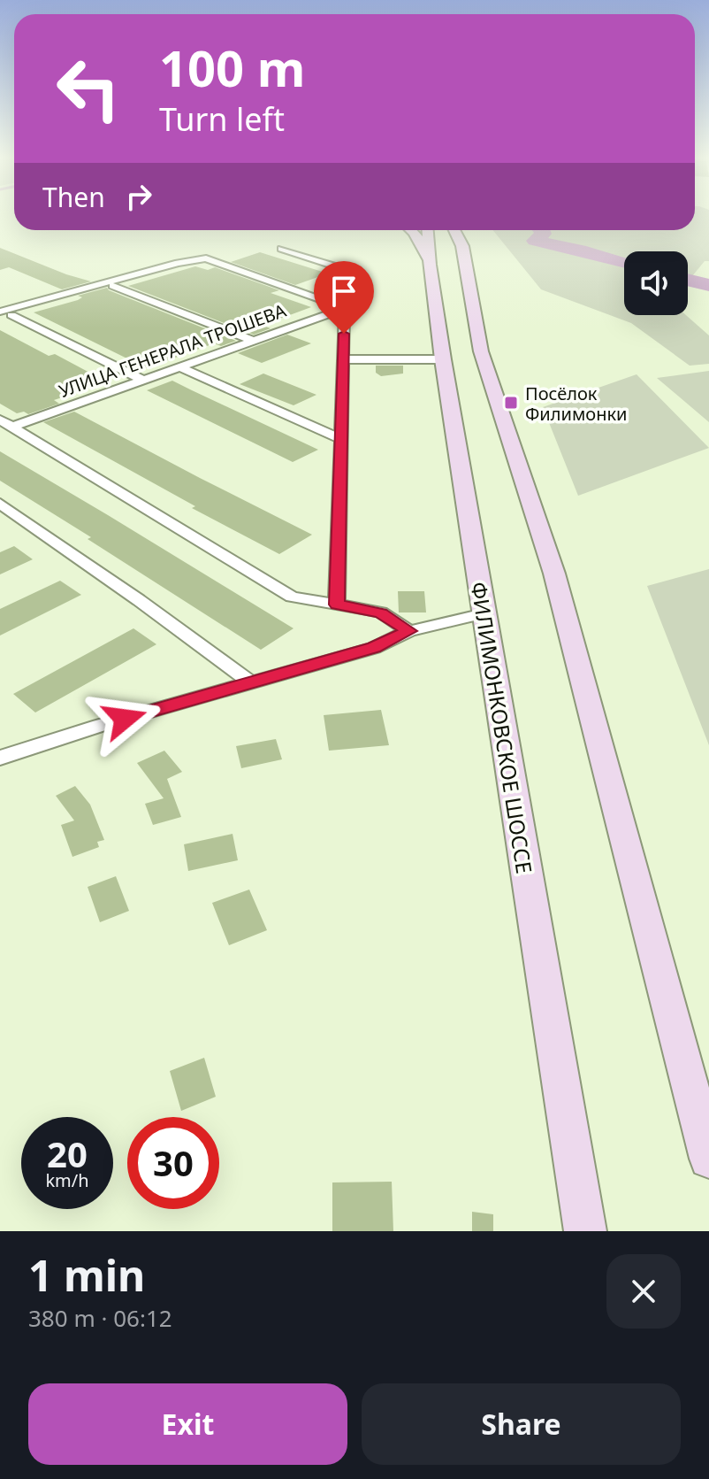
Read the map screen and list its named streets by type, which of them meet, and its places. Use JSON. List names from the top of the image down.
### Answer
{
  "streets": {
    "main road": ["ФИЛИМОНКОВСКОЕ ШОССЕ"],
    "street": ["УЛИЦА ГЕНЕРАЛА ТРОШЕВА"]
  },
  "places": {
    "transit": ["Посёлок Филимонки"]
  },
  "page": {
    "turn": ["100 m", "Turn left"],
    "then": "Then",
    "speed": "20 km/h",
    "limit": "30",
    "heading": ["1 min", "380 m · 06:12"],
    "buttons": ["Exit", "Share"]
  }
}
